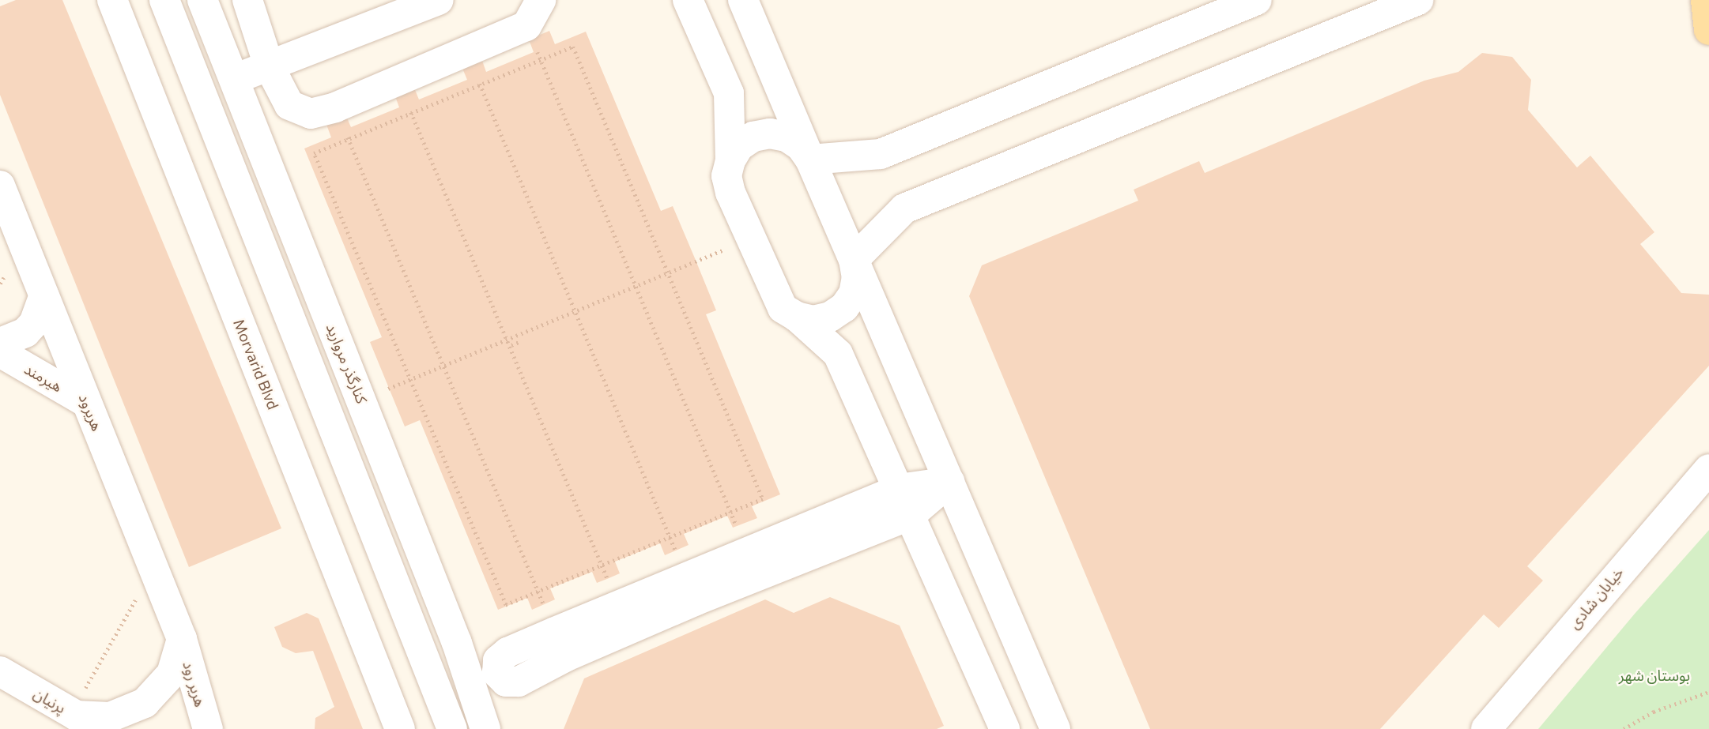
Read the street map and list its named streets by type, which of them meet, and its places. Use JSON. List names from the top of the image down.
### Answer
{
  "streets": {
    "street": [
      "کنارگذر مروارید",
      "Morvarid Blvd",
      "هیرمند",
      "هریرود",
      "خیابان شادی",
      "هریر رود",
      "پرنیان"
    ]
  },
  "crossings": [
    ["هیرمند", "هریرود"],
    ["هریرود", "هریر رود"]
  ],
  "parks": ["بوستان شهر"]
}
